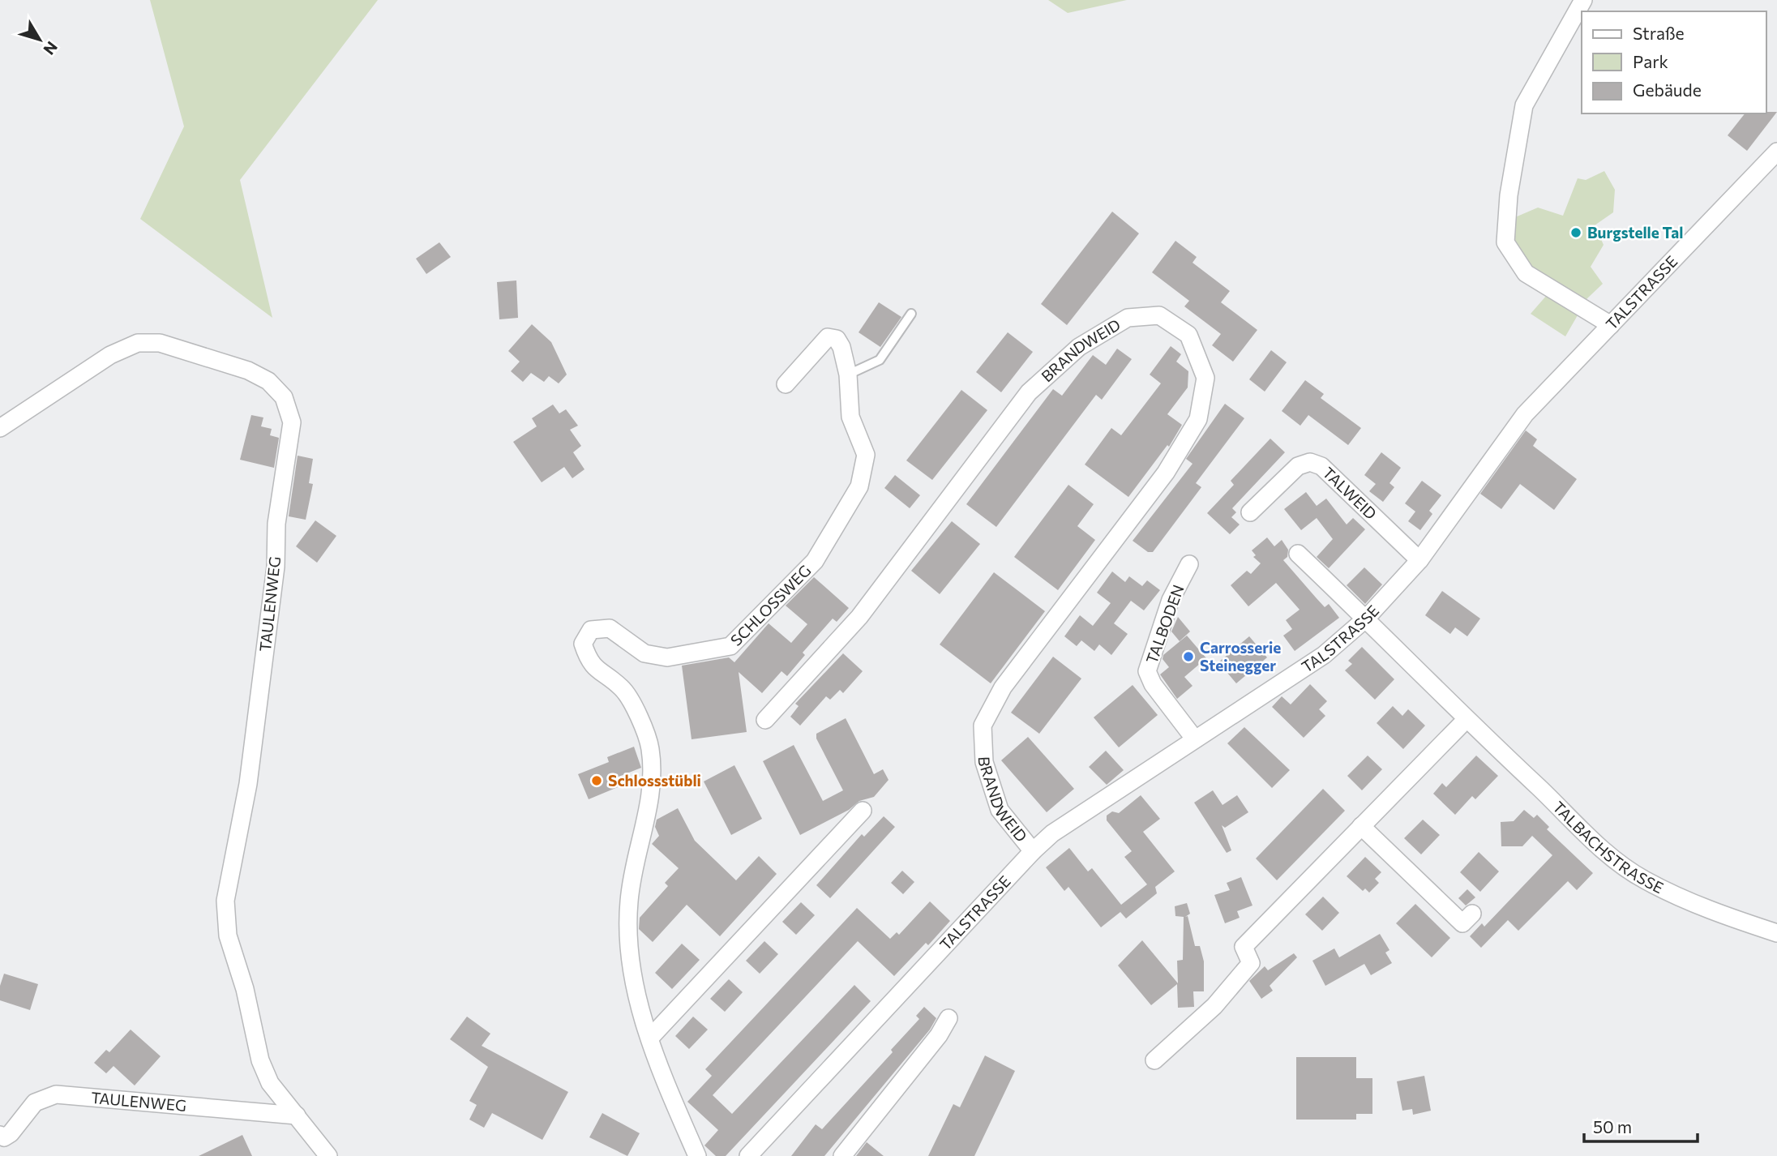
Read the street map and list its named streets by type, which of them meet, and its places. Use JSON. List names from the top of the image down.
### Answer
{
  "streets": {
    "street": [
      "TALSTRASSE",
      "BRANDWEID",
      "TALWEID",
      "TAULENWEG",
      "SCHLOSSWEG",
      "TALBODEN",
      "TALBACHSTRASSE"
    ]
  },
  "crossings": [
    ["TALSTRASSE", "BRANDWEID"],
    ["TALSTRASSE", "TALWEID"],
    ["TALSTRASSE", "TALBODEN"],
    ["TALSTRASSE", "TALBACHSTRASSE"]
  ],
  "places": ["Burgstelle Tal", "Carrosserie Steinegger", "Schlossstübli"],
  "legend": ["Straße", "Park", "Gebäude"],
  "scale_bar": "50 m",
  "north": "bottom right"
}
